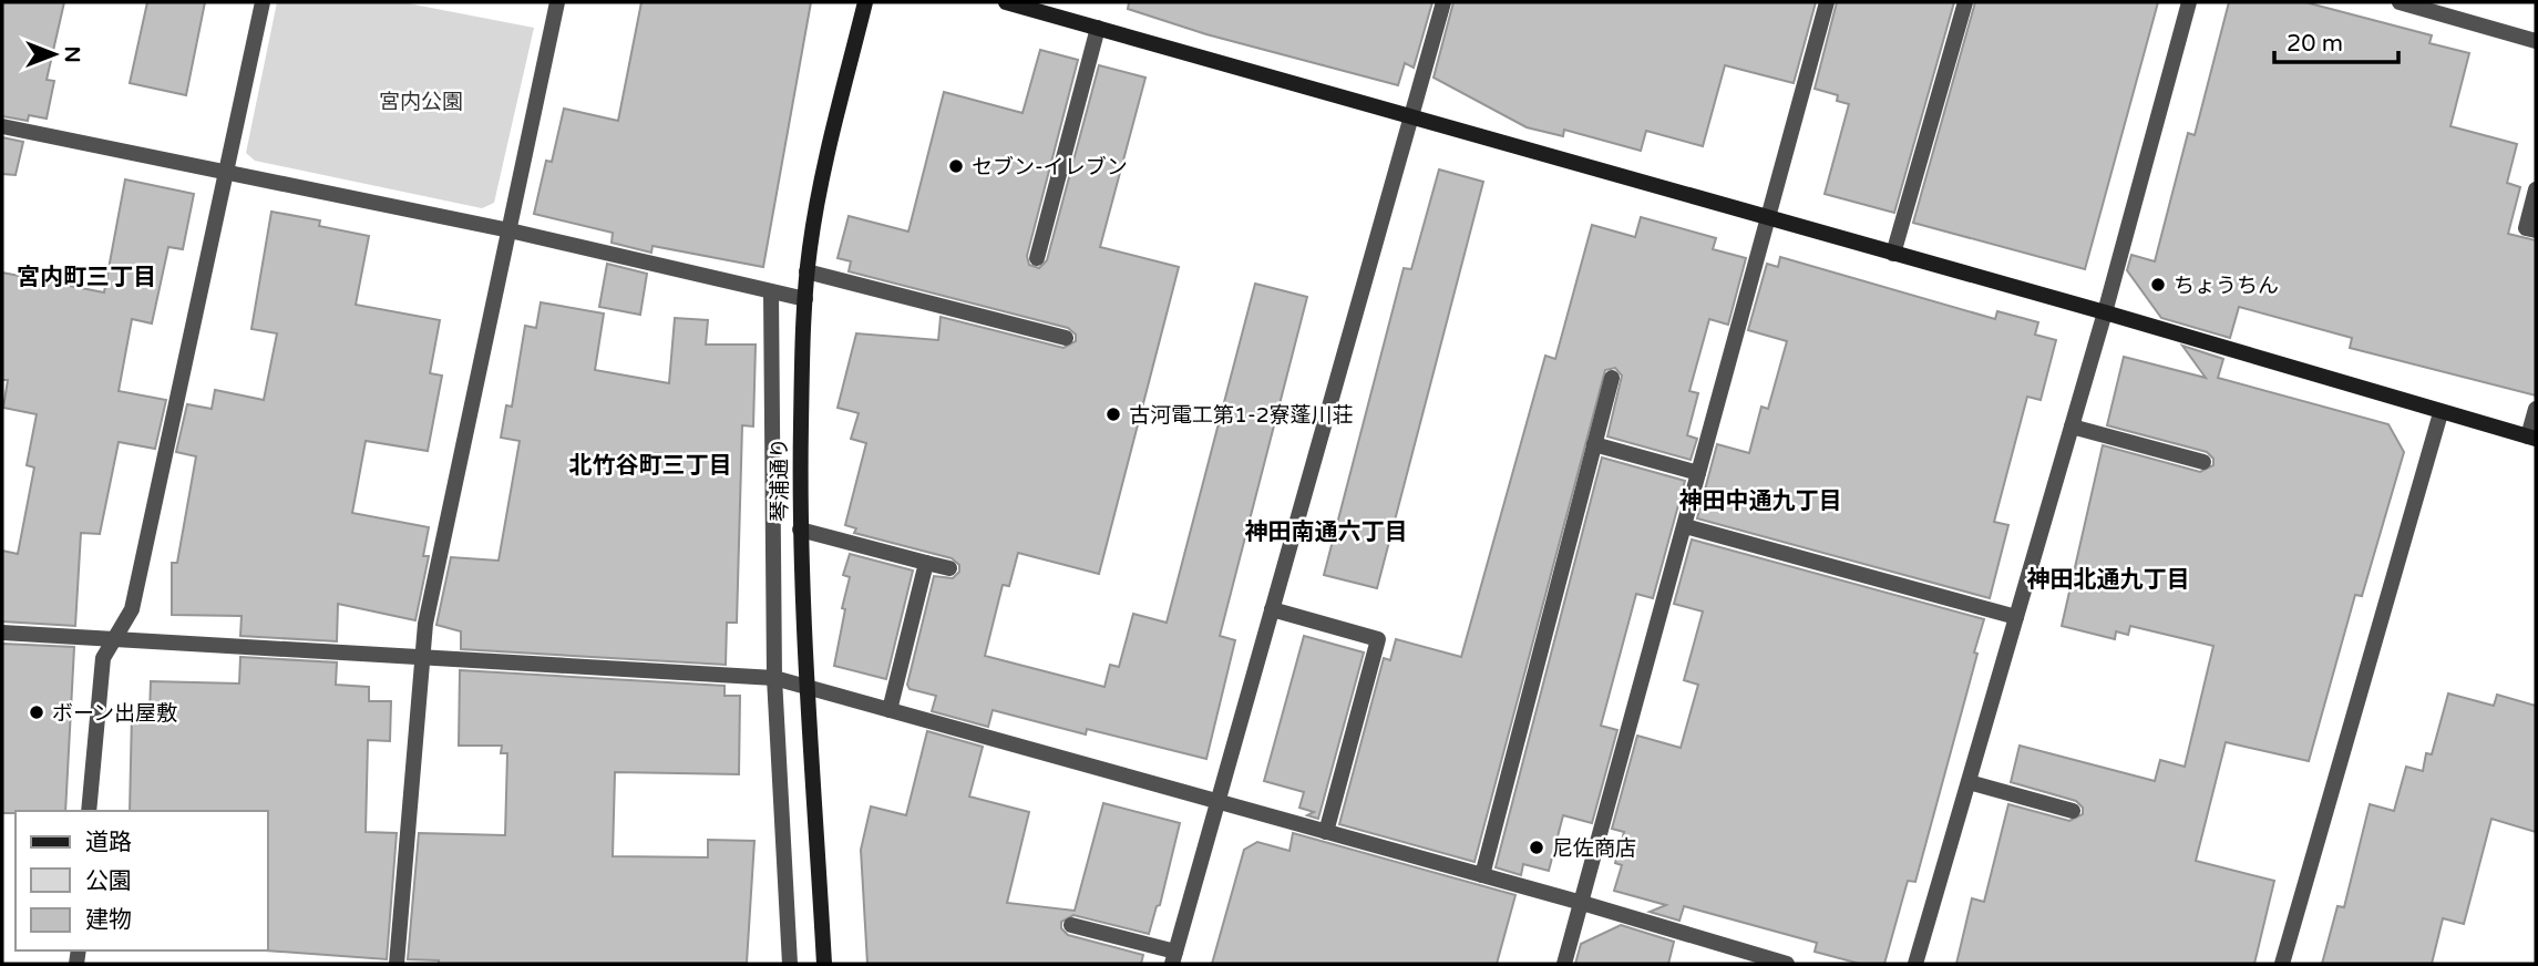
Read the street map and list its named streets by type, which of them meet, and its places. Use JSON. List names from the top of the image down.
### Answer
{
  "streets": {
    "street": ["琴浦通り"]
  },
  "districts": [
    "宮内町三丁目",
    "北竹谷町三丁目",
    "神田中通九丁目",
    "神田南通六丁目",
    "神田北通九丁目"
  ],
  "parks": ["宮内公園"],
  "places": [
    "セブン-イレブン",
    "ちょうちん",
    "古河電工第1-2寮蓬川荘",
    "ボーン出屋敷",
    "尼佐商店"
  ],
  "legend": ["道路", "公園", "建物"],
  "scale_bar": "20 m",
  "north": "right"
}
